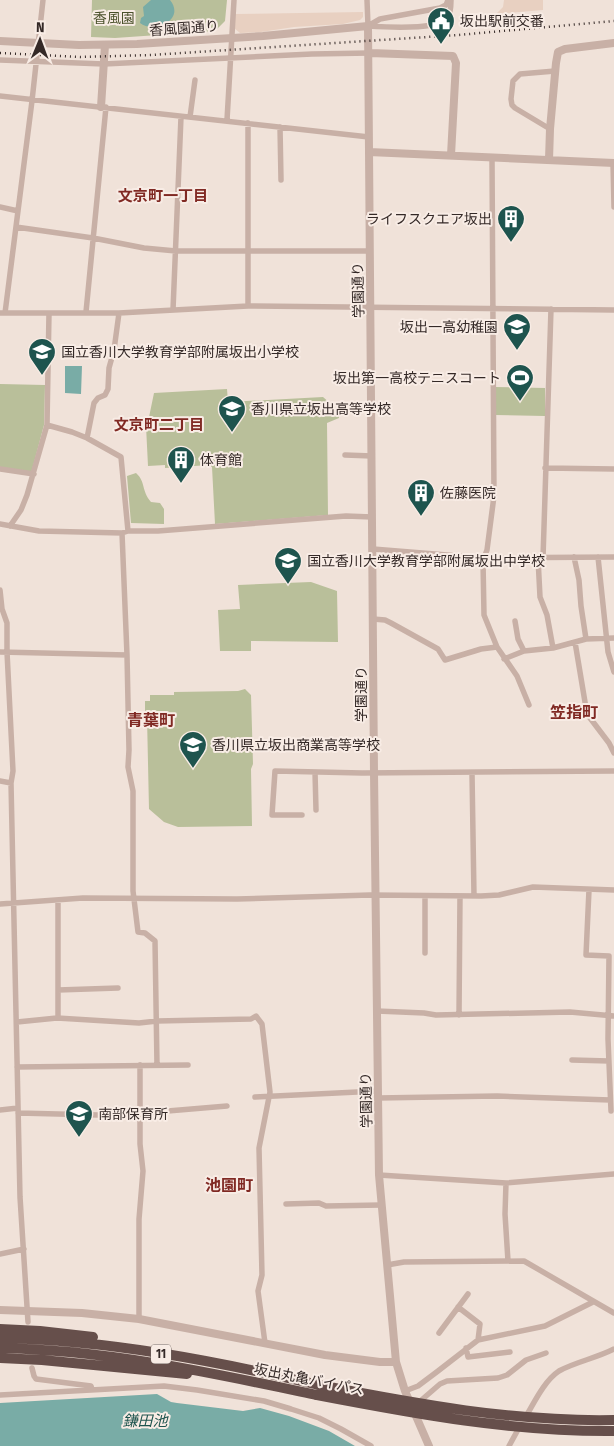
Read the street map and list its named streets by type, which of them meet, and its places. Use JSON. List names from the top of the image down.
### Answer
{
  "streets": {
    "highway": ["11", "坂出丸亀バイパス"],
    "street": ["香風園通り", "学園通り"]
  },
  "crossings": [
    ["香風園通り", "学園通り"],
    ["11", "坂出丸亀バイパス"]
  ],
  "districts": [
    "文京町一丁目",
    "文京町二丁目",
    "笠指町",
    "青葉町",
    "池園町"
  ],
  "water": ["鎌田池"],
  "parks": ["香風園"],
  "places": {
    "public building": ["坂出駅前交番"],
    "building": ["ライフスクエア坂出", "体育館", "佐藤医院"],
    "school or university": [
      "坂出一高幼稚園",
      "国立香川大学教育学部附属坂出小学校",
      "香川県立坂出高等学校",
      "国立香川大学教育学部附属坂出中学校",
      "香川県立坂出商業高等学校",
      "南部保育所"
    ],
    "sports": ["坂出第一高校テニスコート"]
  },
  "north": "top"
}
